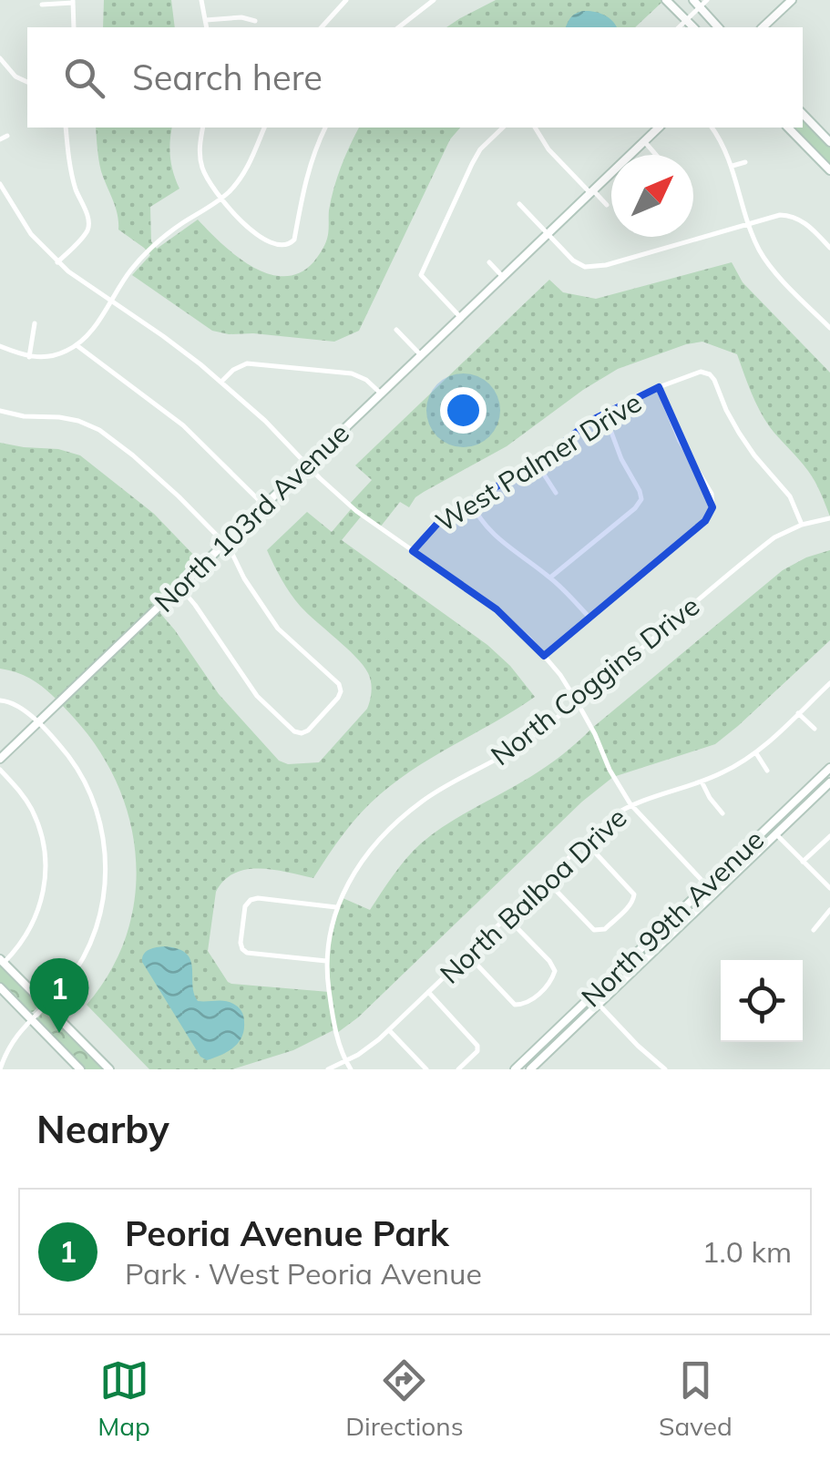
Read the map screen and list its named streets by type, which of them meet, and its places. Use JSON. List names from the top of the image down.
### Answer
{
  "streets": {
    "street": [
      "West Palmer Drive",
      "North 103rd Avenue",
      "North Coggins Drive",
      "North Balboa Drive",
      "North 99th Avenue"
    ]
  },
  "crossings": [
    ["West Palmer Drive", "North Coggins Drive"],
    ["North Coggins Drive", "North Balboa Drive"]
  ],
  "north": "top right",
  "page": {
    "search": "Search here",
    "pins": "1",
    "heading": "Nearby",
    "list": [
      {
        "mark": "1",
        "name": "Peoria Avenue Park",
        "note": "Park · West Peoria Avenue",
        "value": "1.0 km"
      }
    ],
    "nav": ["Map", "Directions", "Saved"]
  }
}
